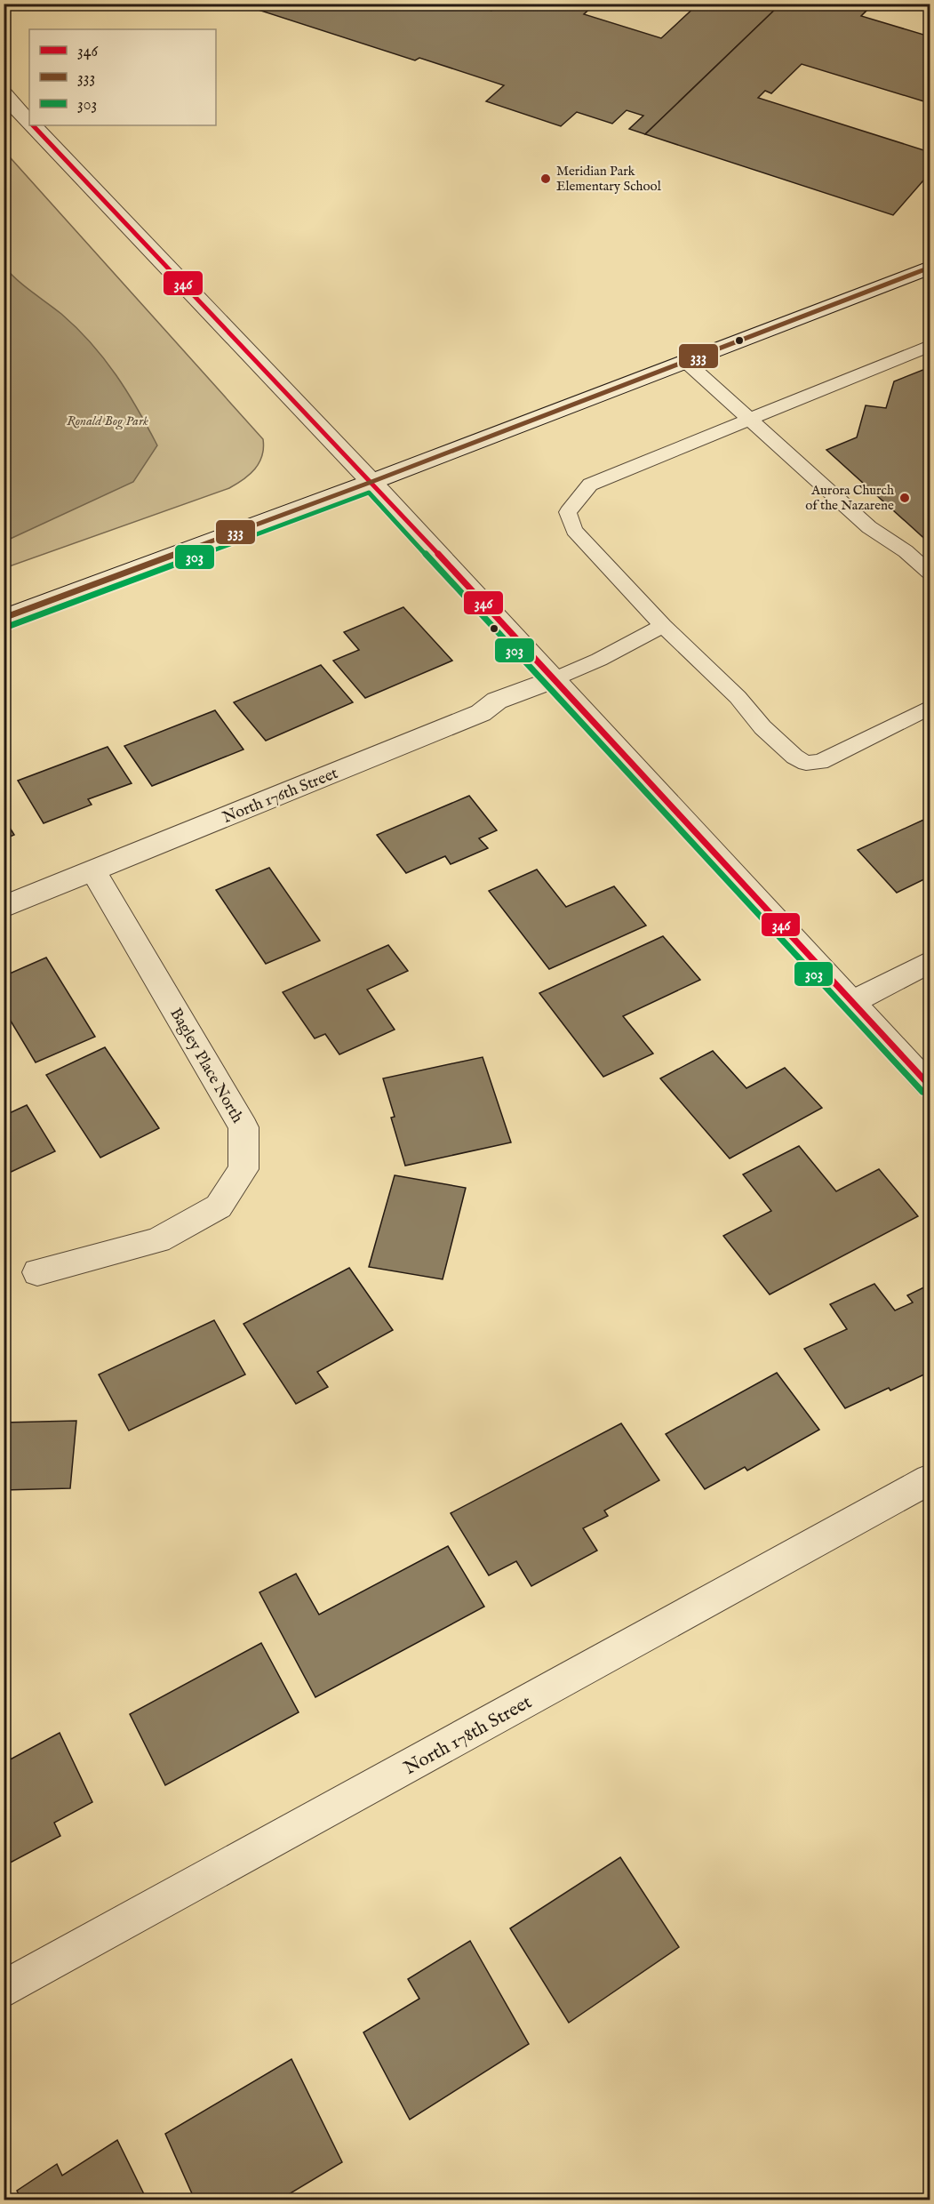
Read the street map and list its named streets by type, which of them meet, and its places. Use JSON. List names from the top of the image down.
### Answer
{
  "streets": {
    "street": ["North 176th Street", "Bagley Place North", "North 178th Street"]
  },
  "crossings": [
    ["North 176th Street", "Bagley Place North"]
  ],
  "parks": ["Ronald Bog Park"],
  "places": ["Meridian Park Elementary School", "Aurora Church of the Nazarene"],
  "lines": ["transit line 346", "transit line 333", "transit line 303"],
  "legend": ["346", "333", "303"]
}
